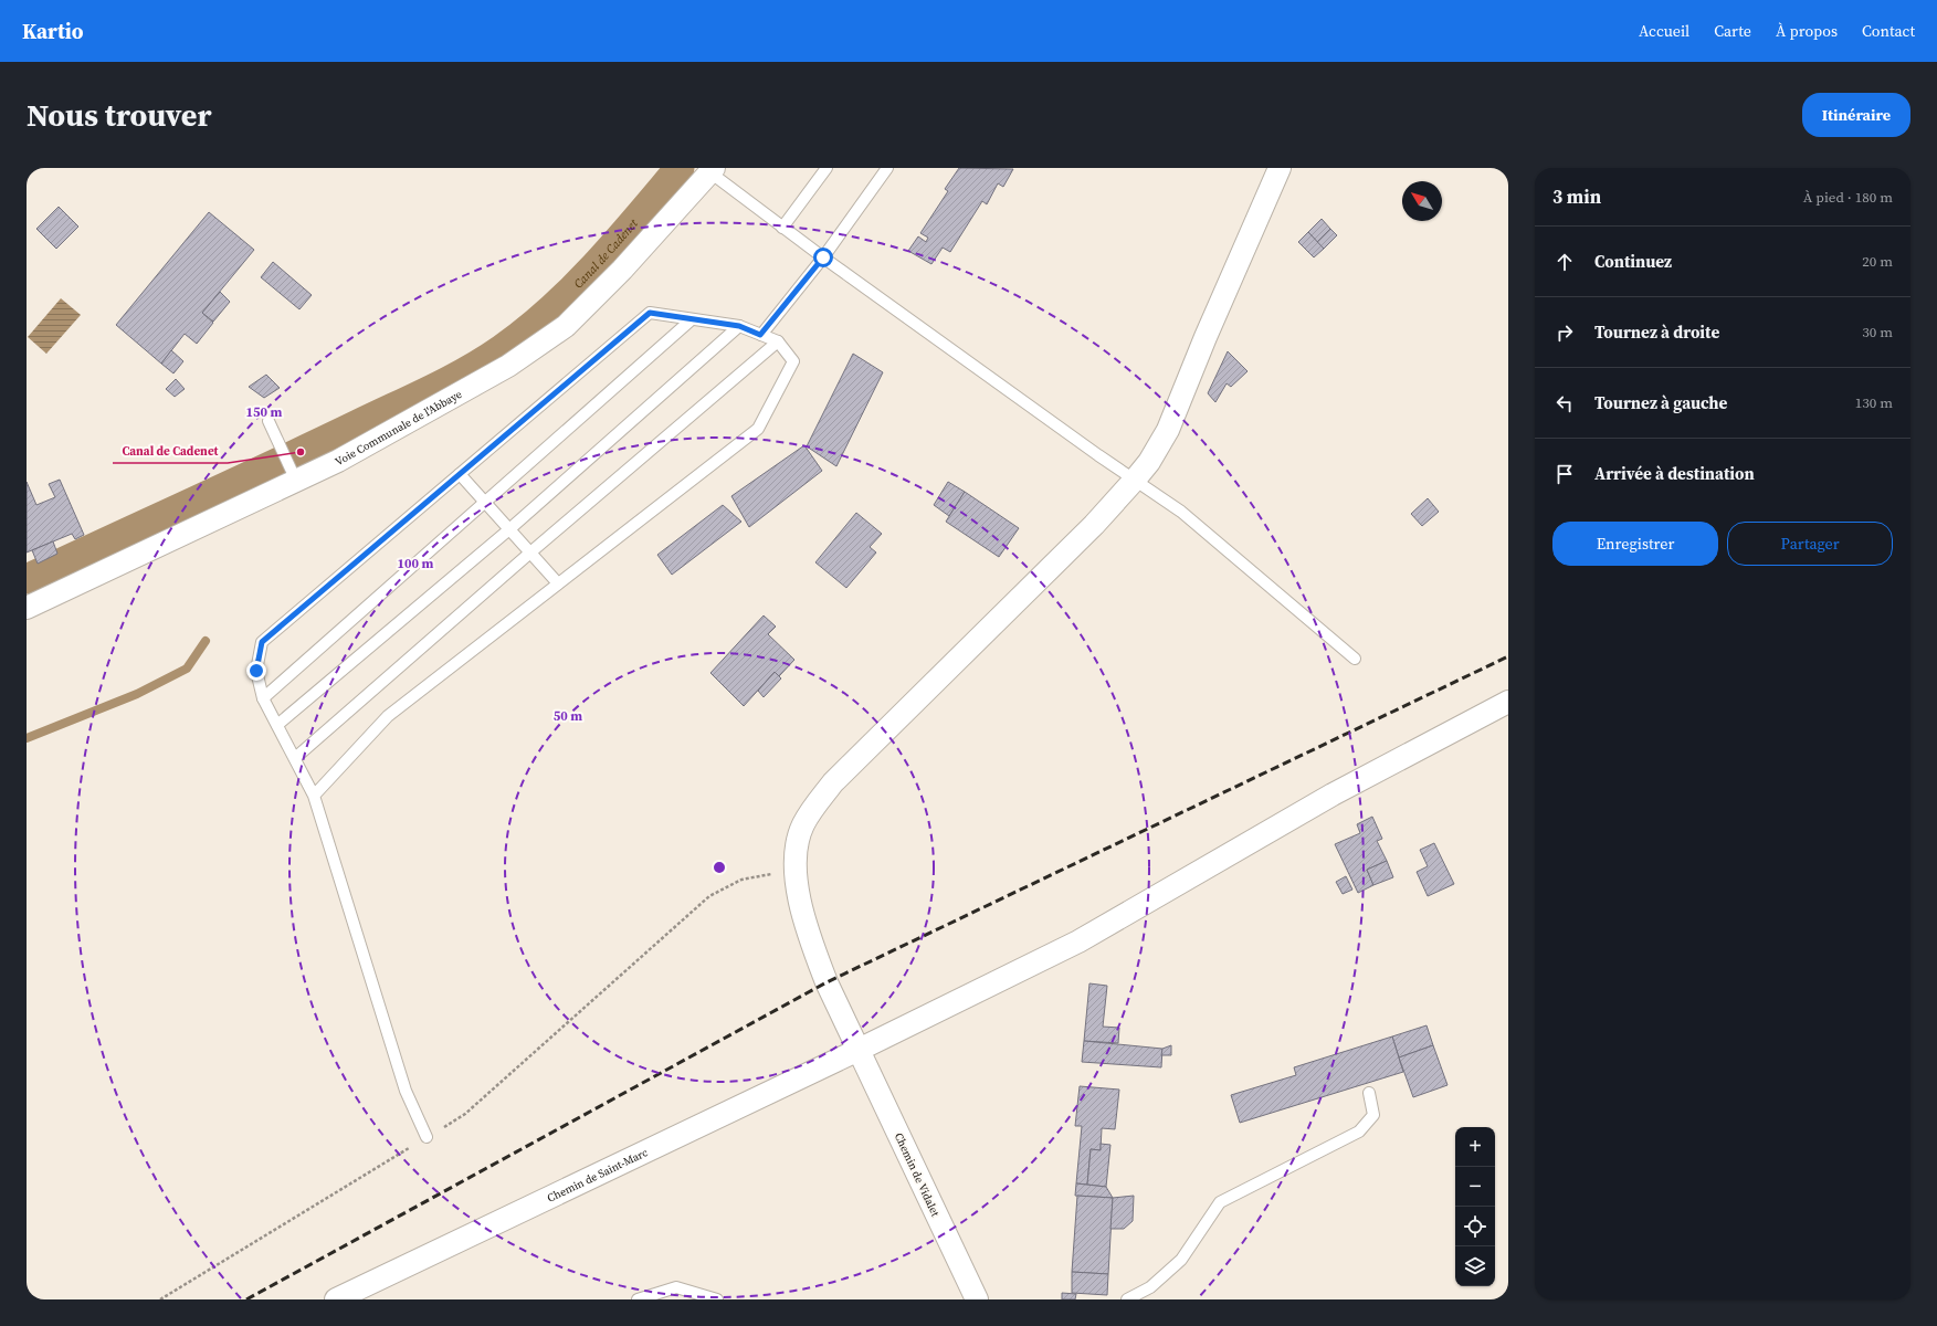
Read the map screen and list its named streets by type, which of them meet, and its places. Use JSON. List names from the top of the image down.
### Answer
{
  "streets": {
    "street": ["Voie Communale de l'Abbaye", "Chemin de Saint-Marc", "Chemin de Vidalet"]
  },
  "crossings": [
    ["Chemin de Saint-Marc", "Chemin de Vidalet"]
  ],
  "water": ["Canal de Cadenet"],
  "places": ["Canal de Cadenet"],
  "north": "top left",
  "page": {
    "header": "Kartio",
    "nav": [
      "Accueil",
      "Carte",
      "À propos",
      "Contact"
    ],
    "buttons": [
      "Itinéraire",
      ["Enregistrer", "Partager"]
    ],
    "title": "Nous trouver",
    "heading": ["3 min", "À pied · 180 m"],
    "list": [
      ["Continuez", "20 m"],
      ["Tournez à droite", "30 m"],
      ["Tournez à gauche", "130 m"],
      "Arrivée à destination"
    ],
    "map_buttons": ["+", "−"]
  },
  "rings": ["150 m", "100 m", "50 m"]
}
